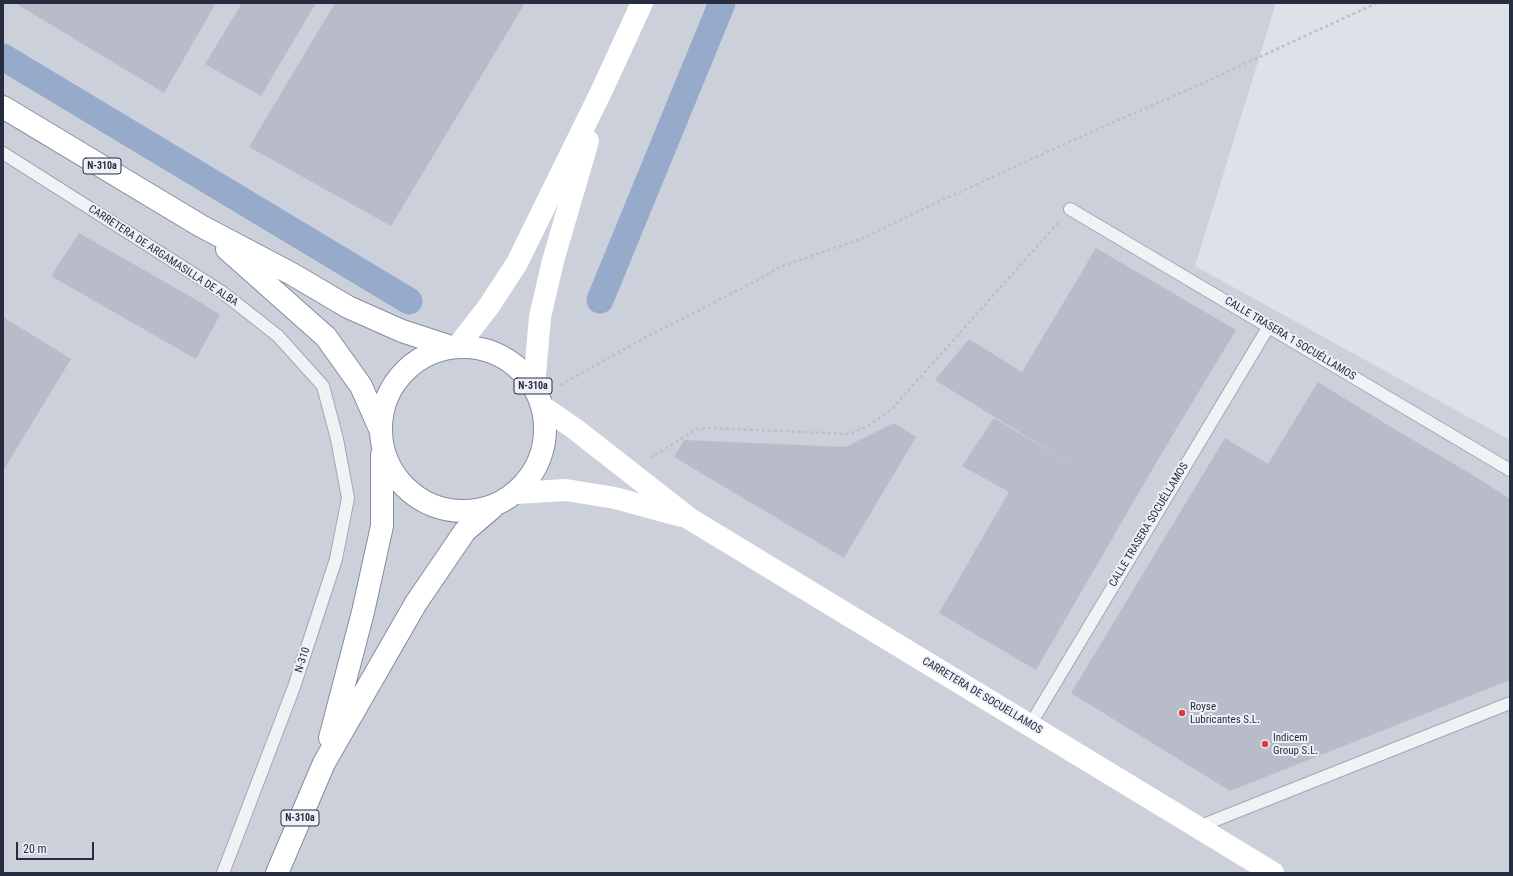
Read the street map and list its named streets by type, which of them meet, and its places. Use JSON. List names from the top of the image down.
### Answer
{
  "streets": {
    "main road": ["N-310a", "CARRETERA DE SOCUELLAMOS"],
    "lane": [
      "CARRETERA DE ARGAMASILLA DE ALBA",
      "CALLE TRASERA 1 SOCUÉLLAMOS",
      "CALLE TRASERA SOCUÉLLAMOS",
      "N-310"
    ]
  },
  "crossings": [
    ["CARRETERA DE ARGAMASILLA DE ALBA", "N-310"],
    ["CALLE TRASERA 1 SOCUÉLLAMOS", "CALLE TRASERA SOCUÉLLAMOS"],
    ["CALLE TRASERA SOCUÉLLAMOS", "CARRETERA DE SOCUELLAMOS"]
  ],
  "places": ["Royse Lubricantes S.L.", "Indicem Group S.L."],
  "scale_bar": "20 m"
}
